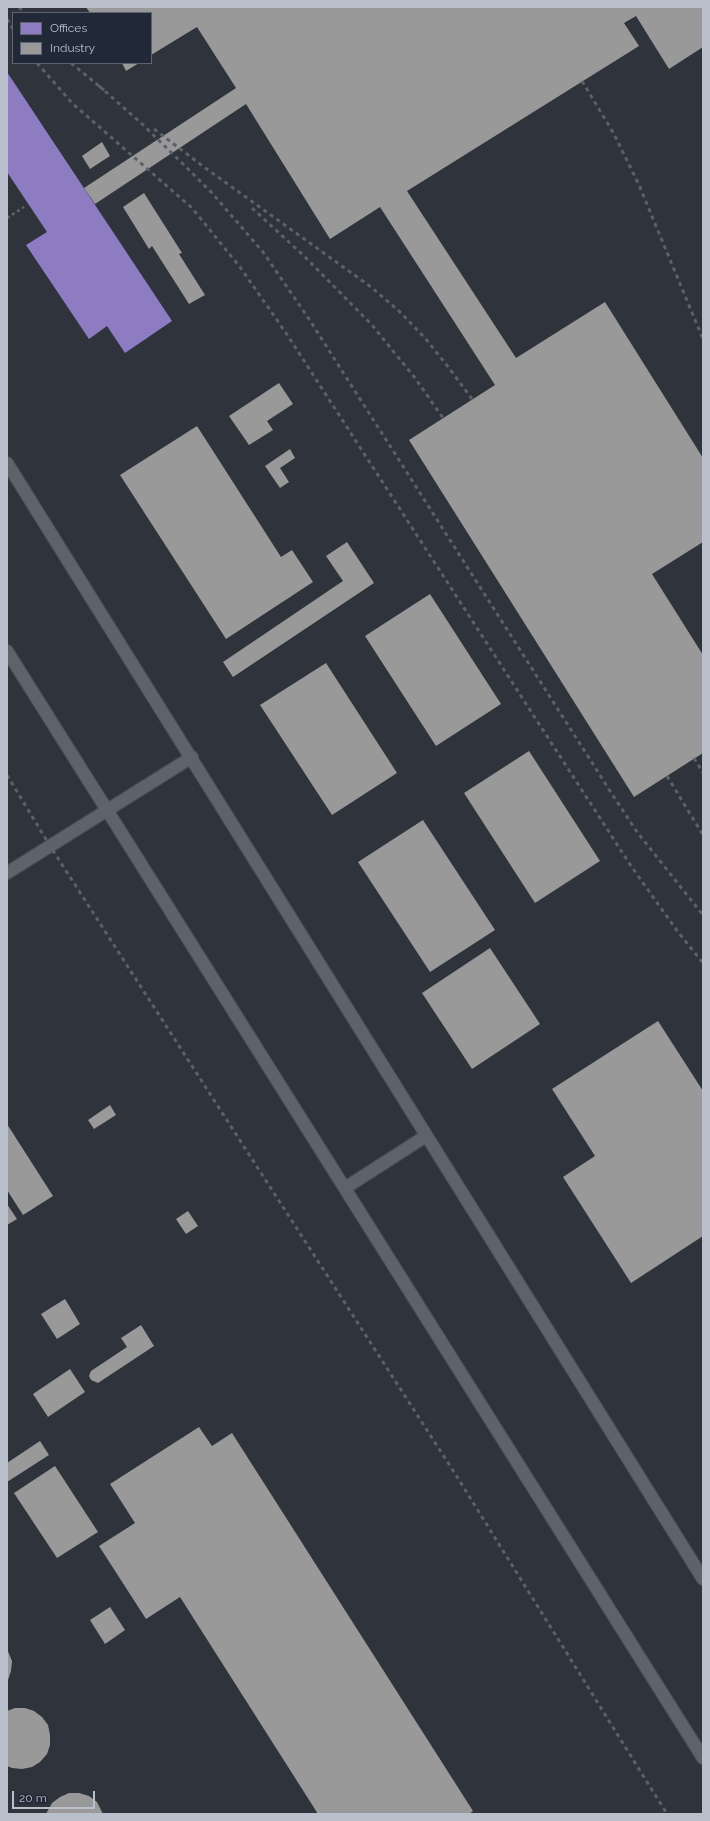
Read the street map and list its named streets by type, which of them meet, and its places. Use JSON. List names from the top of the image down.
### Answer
{
  "legend": ["Offices", "Industry"],
  "scale_bar": "20 m"
}
